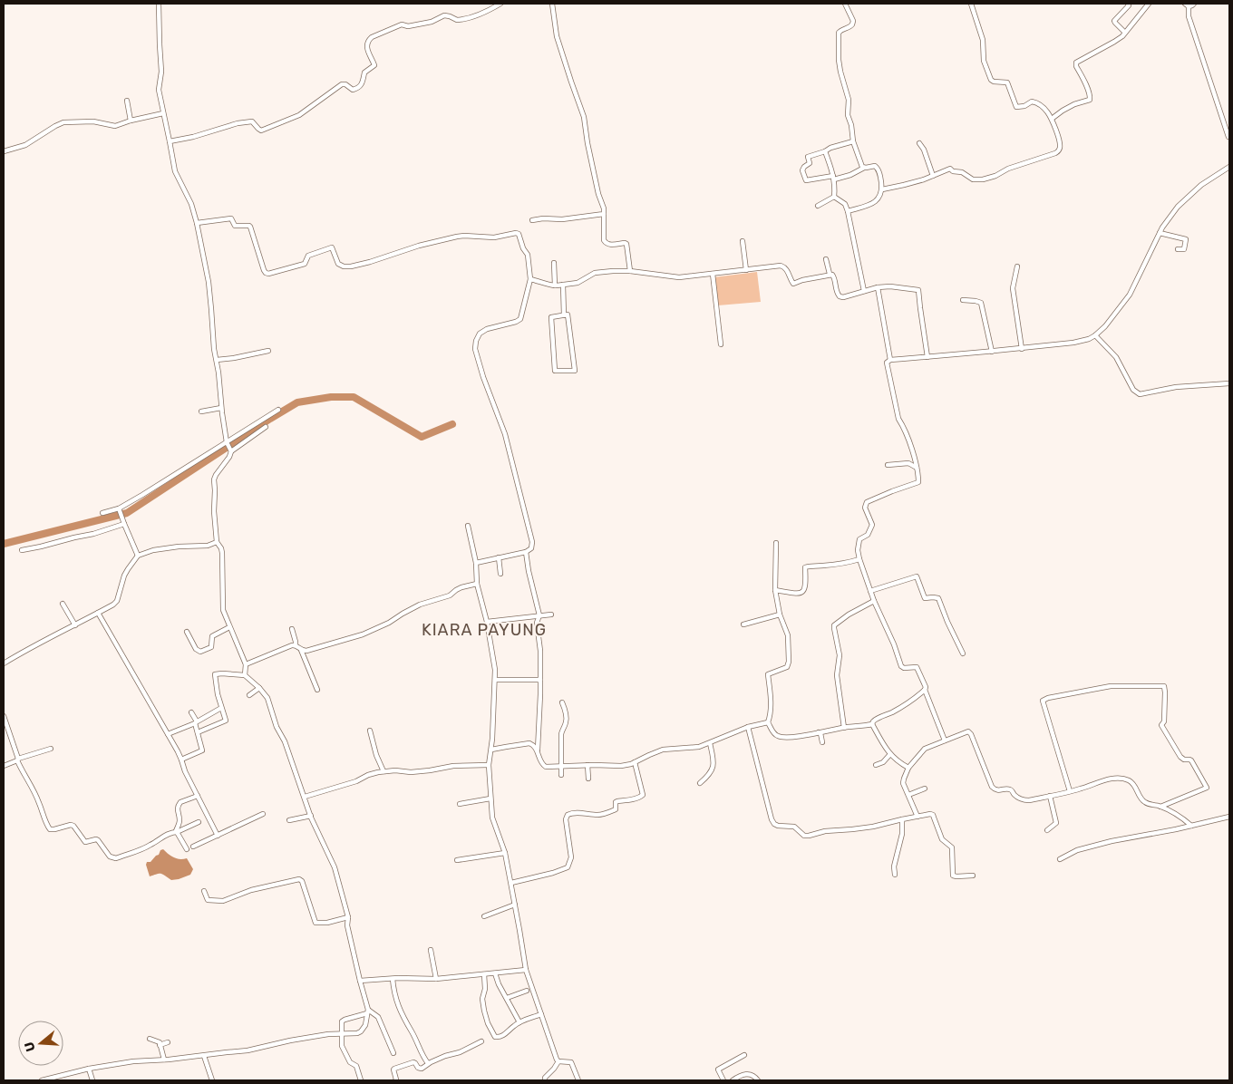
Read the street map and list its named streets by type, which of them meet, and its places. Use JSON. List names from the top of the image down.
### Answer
{
  "districts": ["KIARA PAYUNG"],
  "north": "left"
}
